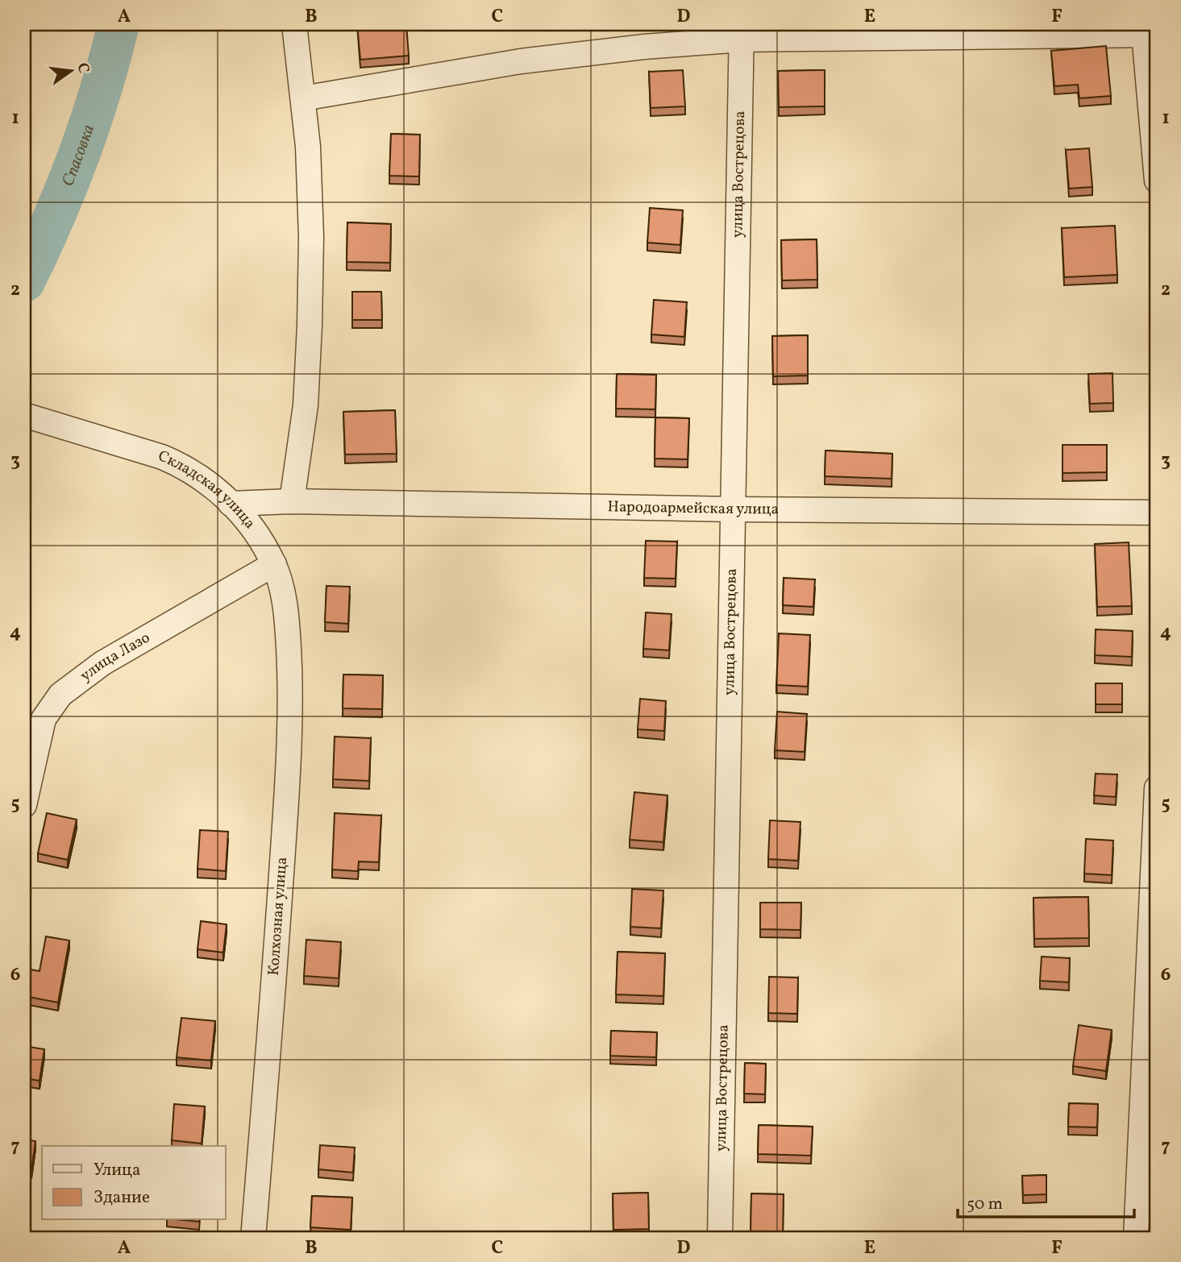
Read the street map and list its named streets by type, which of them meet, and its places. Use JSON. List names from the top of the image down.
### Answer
{
  "streets": {
    "street": [
      "улица Вострецова",
      "Складская улица",
      "Народоармейская улица",
      "улица Лазо",
      "Колхозная улица"
    ]
  },
  "crossings": [
    ["улица Вострецова", "Народоармейская улица"],
    ["Складская улица", "Народоармейская улица"],
    ["Складская улица", "улица Лазо"],
    ["Складская улица", "Колхозная улица"]
  ],
  "water": ["Спасовка"],
  "legend": ["Улица", "Здание"],
  "scale_bar": "50 m",
  "north": "right",
  "grid": {
    "columns": [
      "A",
      "B",
      "C",
      "D",
      "E",
      "F"
    ],
    "rows": [
      "1",
      "2",
      "3",
      "4",
      "5",
      "6",
      "7"
    ]
  }
}
